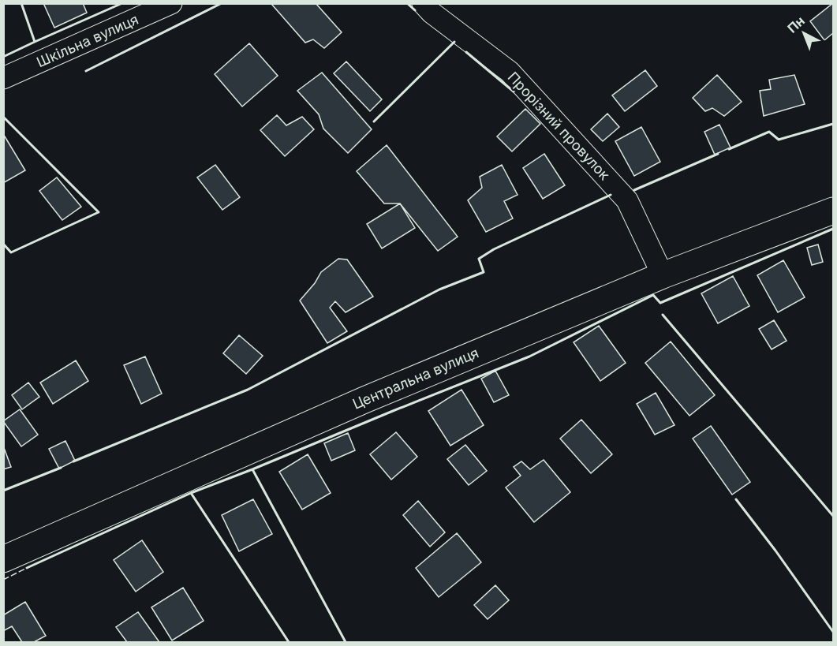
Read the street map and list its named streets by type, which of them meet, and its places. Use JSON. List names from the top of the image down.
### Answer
{
  "streets": {
    "street": ["Шкільна вулиця", "Прорізний провулок", "Центральна вулиця"]
  },
  "crossings": [
    ["Прорізний провулок", "Центральна вулиця"]
  ],
  "north": "top left"
}
